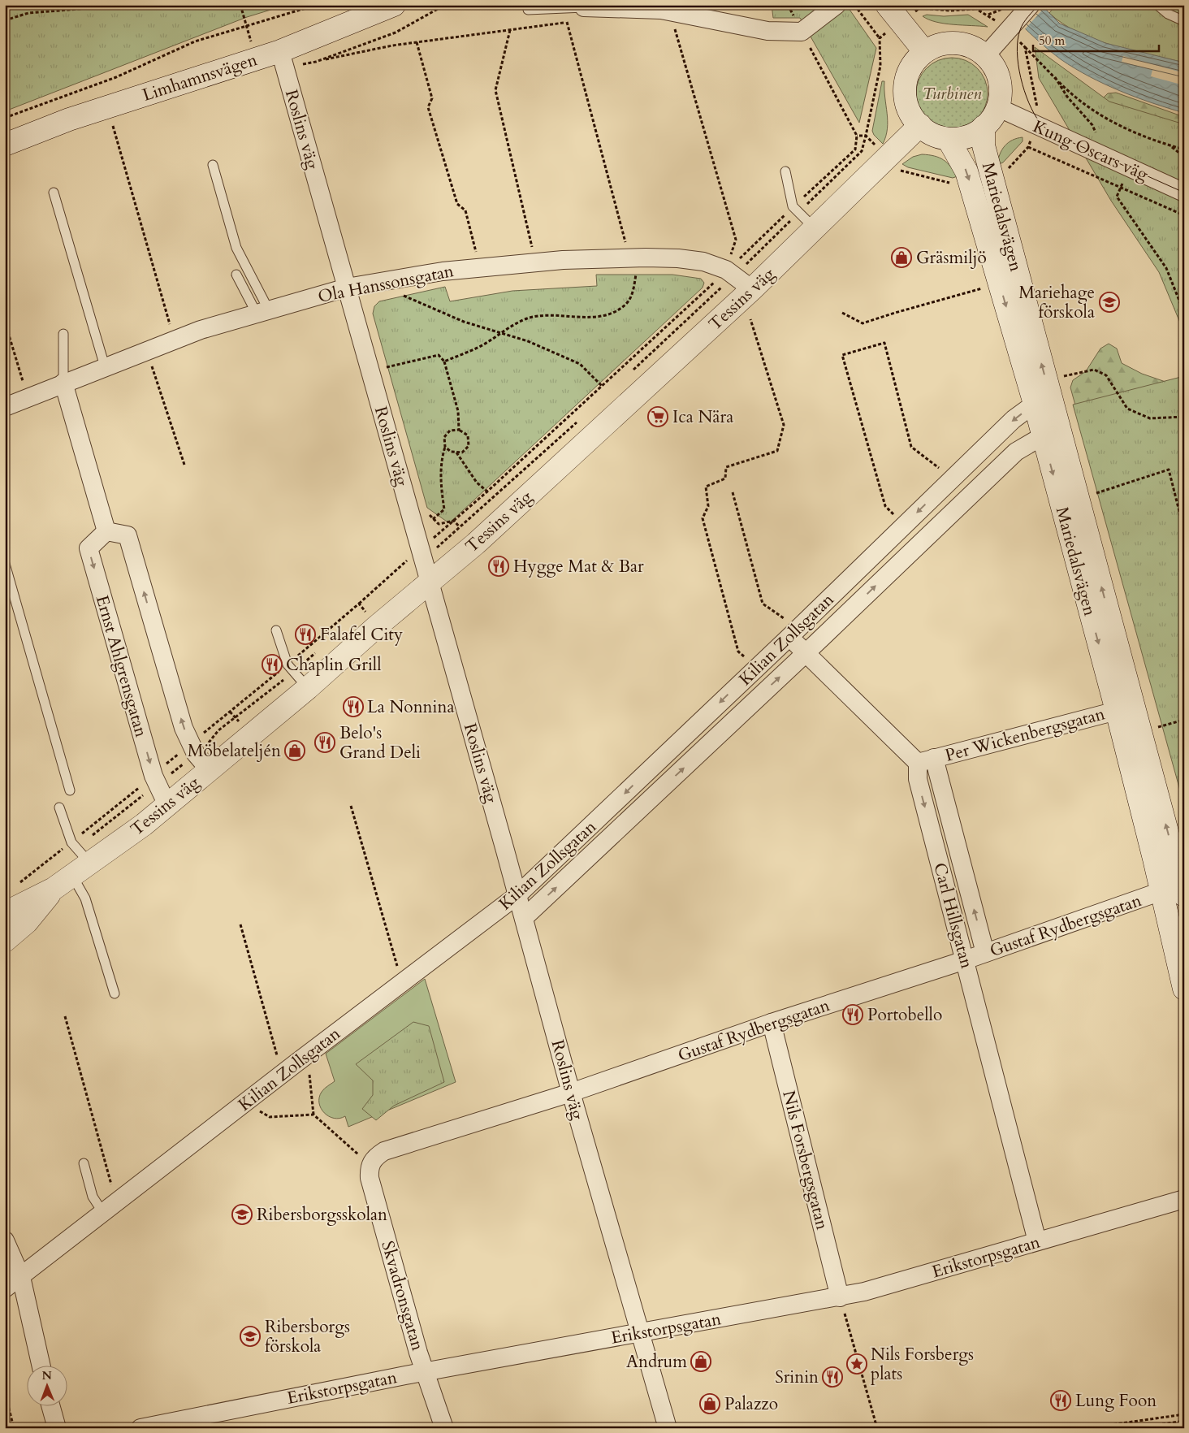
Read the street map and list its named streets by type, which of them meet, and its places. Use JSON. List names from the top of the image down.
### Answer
{
  "streets": {
    "main road": ["Limhamnsvägen", "Mariedalsvägen", "Tessins väg"],
    "street": [
      "Roslins väg",
      "Kung Oscars väg",
      "Ola Hanssonsgatan",
      "Kilian Zollsgatan",
      "Ernst Ahlgrensgatan",
      "Per Wickenbergsgatan",
      "Carl Hillsgatan",
      "Gustaf Rydbergsgatan",
      "Nils Forsbergsgatan",
      "Erikstorpsgatan",
      "Skvadronsgatan"
    ]
  },
  "crossings": [
    ["Limhamnsvägen", "Roslins väg"],
    ["Roslins väg", "Ola Hanssonsgatan"],
    ["Roslins väg", "Tessins väg"],
    ["Roslins väg", "Kilian Zollsgatan"],
    ["Roslins väg", "Gustaf Rydbergsgatan"],
    ["Roslins väg", "Erikstorpsgatan"],
    ["Kung Oscars väg", "Mariedalsvägen"],
    ["Kung Oscars väg", "Tessins väg"],
    ["Mariedalsvägen", "Tessins väg"],
    ["Mariedalsvägen", "Kilian Zollsgatan"],
    ["Mariedalsvägen", "Per Wickenbergsgatan"],
    ["Mariedalsvägen", "Gustaf Rydbergsgatan"],
    ["Ola Hanssonsgatan", "Tessins väg"],
    ["Tessins väg", "Ernst Ahlgrensgatan"],
    ["Per Wickenbergsgatan", "Carl Hillsgatan"],
    ["Carl Hillsgatan", "Gustaf Rydbergsgatan"],
    ["Carl Hillsgatan", "Erikstorpsgatan"],
    ["Gustaf Rydbergsgatan", "Nils Forsbergsgatan"],
    ["Gustaf Rydbergsgatan", "Skvadronsgatan"],
    ["Nils Forsbergsgatan", "Erikstorpsgatan"],
    ["Erikstorpsgatan", "Skvadronsgatan"]
  ],
  "parks": ["Turbinen"],
  "places": {
    "shop": [
      "Gräsmiljö",
      "Möbelateljén",
      "Andrum",
      "Palazzo"
    ],
    "school or university": ["Mariehage förskola", "Ribersborgsskolan", "Ribersborgs förskola"],
    "supermarket": ["Ica Nära"],
    "restaurant": [
      "Hygge Mat & Bar",
      "Falafel City",
      "Chaplin Grill",
      "La Nonnina",
      "Belo's Grand Deli",
      "Portobello",
      "Srinin",
      "Lung Foon"
    ],
    "place": ["Nils Forsbergs plats"]
  },
  "scale_bar": "50 m",
  "north": "top"
}
